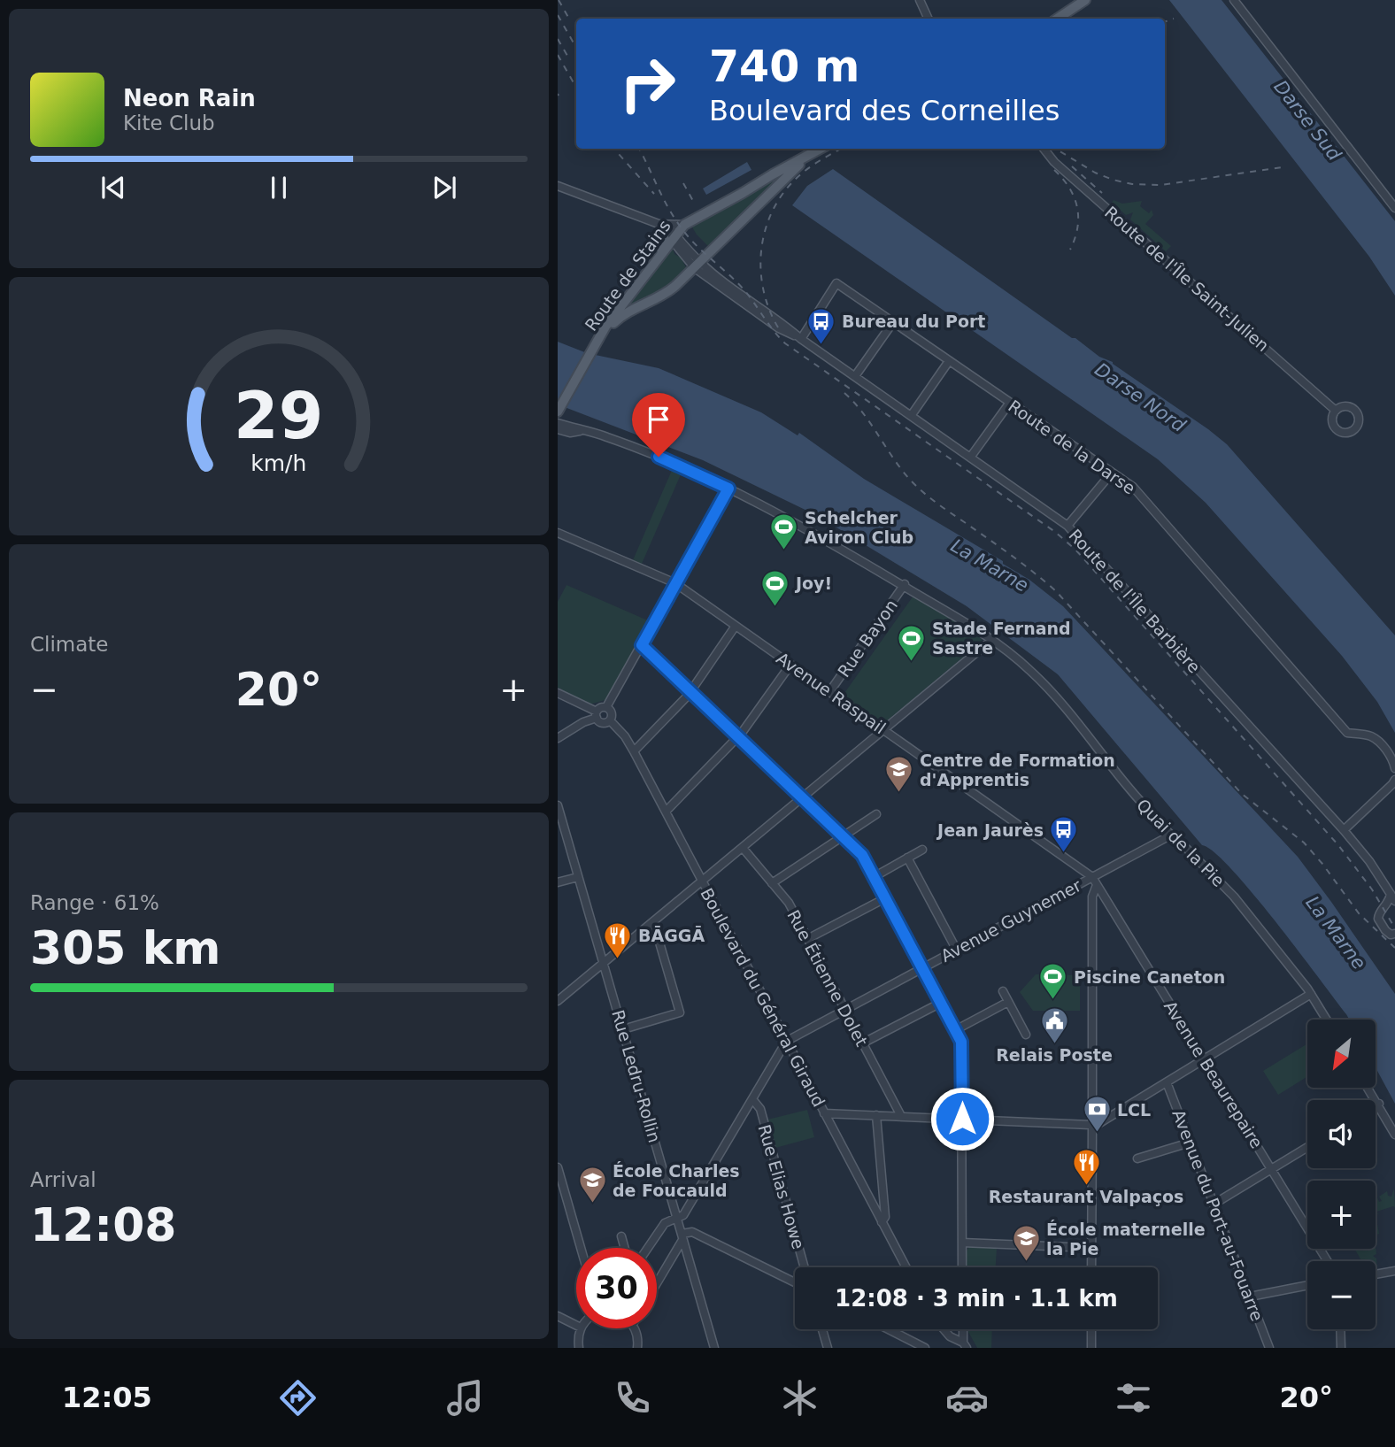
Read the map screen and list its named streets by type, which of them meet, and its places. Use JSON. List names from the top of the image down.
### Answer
{
  "streets": {
    "main road": ["Route de Stains"],
    "street": [
      "Route de l'Île Saint-Julien",
      "Route de la Darse",
      "Route de l'Île Barbière",
      "Rue Bayon",
      "Avenue Raspail",
      "Quai de la Pie",
      "Avenue Guynemer",
      "Rue Étienne Dolet",
      "Boulevard du Général Giraud",
      "Avenue Beaurepaire",
      "Rue Ledru-Rollin",
      "Rue Elias Howe",
      "Avenue du Port-au-Fouarre"
    ]
  },
  "crossings": [
    ["Route de Stains", "Route de l'Île Barbière"],
    ["Route de la Darse", "Route de l'Île Barbière"],
    ["Rue Bayon", "Avenue Raspail"],
    ["Rue Bayon", "Quai de la Pie"],
    ["Avenue Raspail", "Avenue Guynemer"],
    ["Avenue Raspail", "Avenue Beaurepaire"],
    ["Quai de la Pie", "Avenue Guynemer"],
    ["Avenue Guynemer", "Rue Étienne Dolet"],
    ["Avenue Guynemer", "Boulevard du Général Giraud"],
    ["Avenue Guynemer", "Avenue Beaurepaire"]
  ],
  "water": ["Darse Sud", "Darse Nord", "La Marne"],
  "places": {
    "bus stop": ["Bureau du Port", "Jean Jaurès"],
    "sports": [
      "Schelcher Aviron Club",
      "Joy!",
      "Stade Fernand Sastre",
      "Piscine Caneton"
    ],
    "school or university": ["Centre de Formation d'Apprentis", "École Charles de Foucauld", "École maternelle la Pie"],
    "restaurant": ["BĀGGĀ", "Restaurant Valpaços"],
    "public building": ["Relais Poste"],
    "bank": ["LCL"]
  },
  "north": "bottom left",
  "page": {
    "turn": ["740 m", "Boulevard des Corneilles"],
    "song": ["Neon Rain", "Kite Club"],
    "tile": [
      "Climate",
      ["Range · 61%", "305 km"],
      ["Arrival", "12:08"]
    ],
    "heat": ["−", "20°", "+"],
    "map_buttons": ["+", "−"],
    "limit": "30",
    "trip": "12:08 · 3 min · 1.1 km",
    "tabs": ["12:05", "20°"],
    "gauge": ["29", "km/h"]
  }
}
